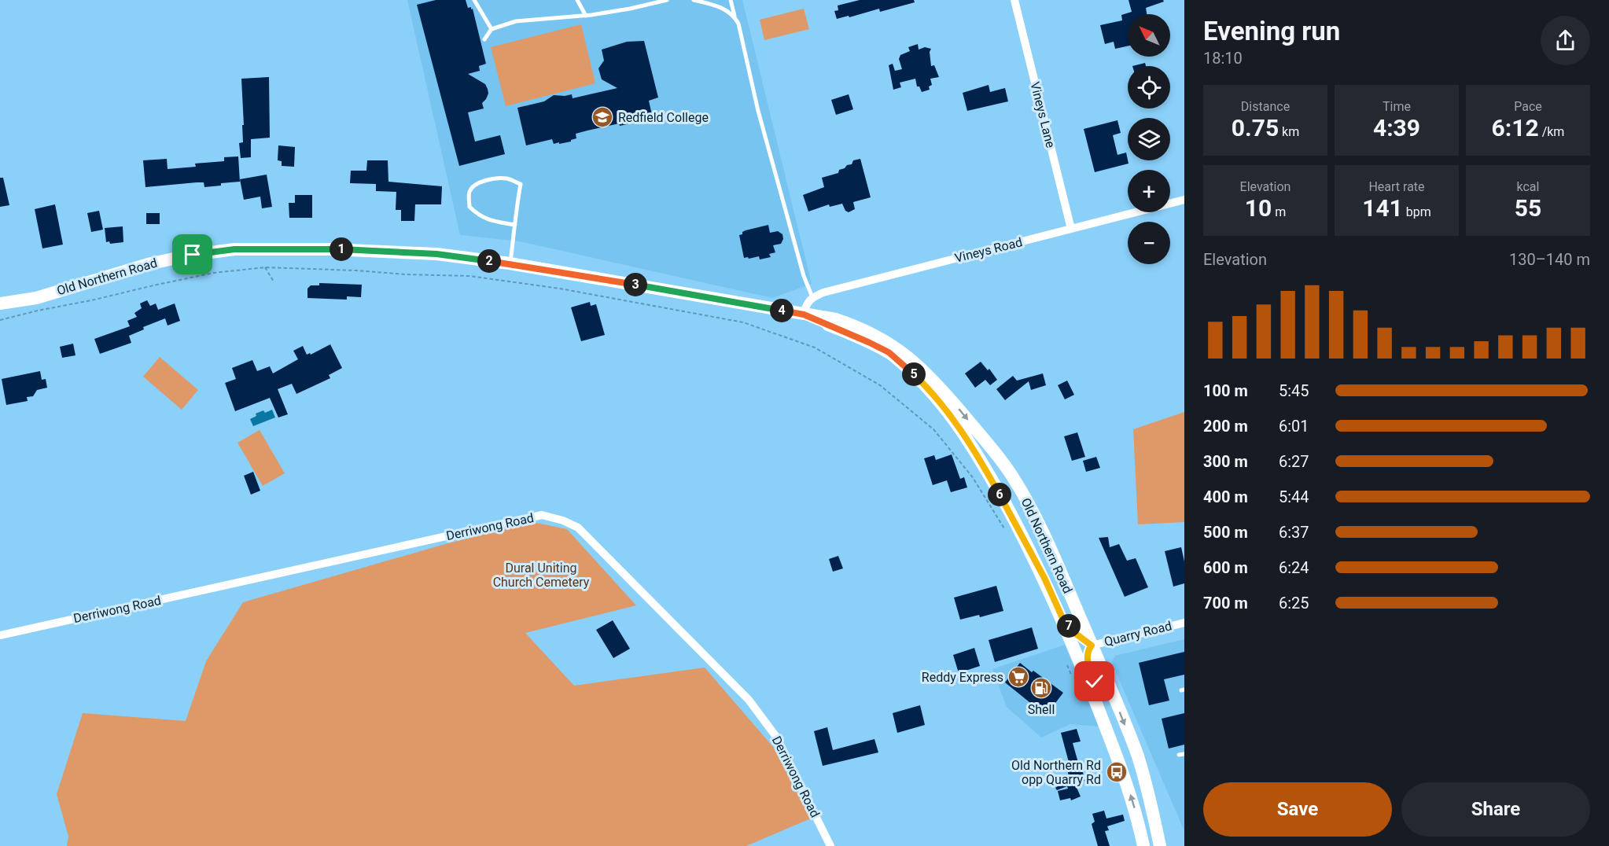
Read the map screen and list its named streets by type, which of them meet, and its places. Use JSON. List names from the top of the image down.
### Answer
{
  "streets": {
    "main road": ["Old Northern Road"],
    "street": [
      "Vineys Lane",
      "Vineys Road",
      "Derriwong Road",
      "Quarry Road"
    ]
  },
  "crossings": [
    ["Vineys Lane", "Vineys Road"],
    ["Old Northern Road", "Quarry Road"]
  ],
  "parks": ["Dural Uniting Church Cemetery"],
  "places": {
    "school or university": ["Redfield College"],
    "supermarket": ["Reddy Express"],
    "fuel station": ["Shell"],
    "bus stop": ["Old Northern Rd opp Quarry Rd"]
  },
  "north": "top left",
  "page": {
    "heading": ["Evening run", "18:10"],
    "map_buttons": ["+", "−"],
    "stats": [
      ["Distance", "0.75 km"],
      ["Time", "4:39"],
      ["Pace", "6:12 /km"],
      ["Elevation", "10 m"],
      ["Heart rate", "141 bpm"],
      ["kcal", "55"]
    ],
    "pins": [
      "1",
      "2",
      "3",
      "4",
      "5",
      "6",
      "7"
    ],
    "chart": ["Elevation", "130–140 m"],
    "list": [
      {
        "name": "100 m",
        "note": "5:45"
      },
      {
        "name": "200 m",
        "note": "6:01"
      },
      {
        "name": "300 m",
        "note": "6:27"
      },
      {
        "name": "400 m",
        "note": "5:44"
      },
      {
        "name": "500 m",
        "note": "6:37"
      },
      {
        "name": "600 m",
        "note": "6:24"
      },
      {
        "name": "700 m",
        "note": "6:25"
      }
    ],
    "buttons": ["Save", "Share"]
  }
}
